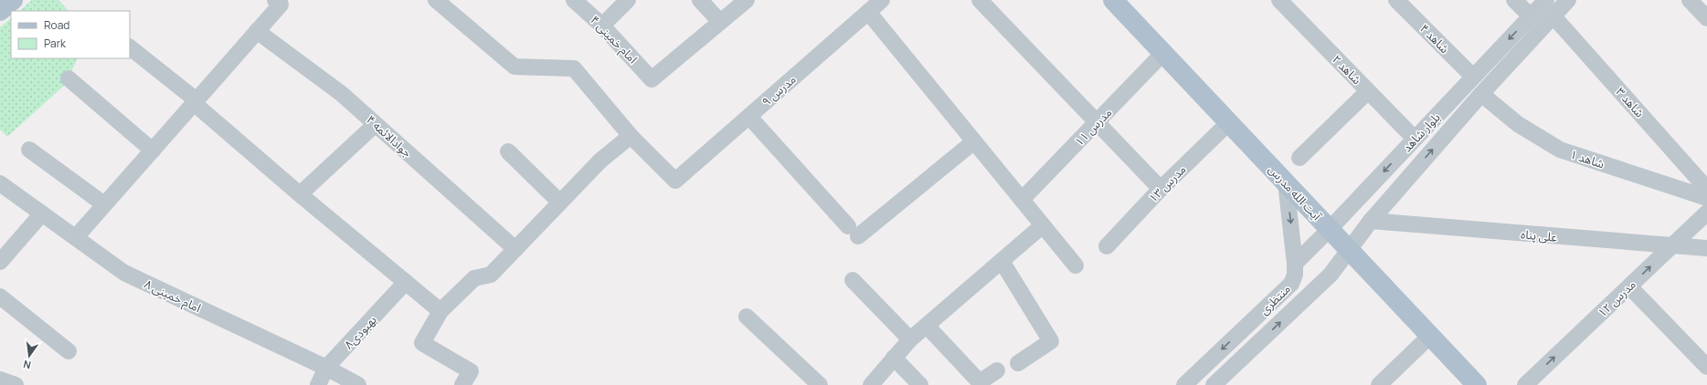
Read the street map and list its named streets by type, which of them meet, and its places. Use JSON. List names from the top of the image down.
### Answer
{
  "streets": {
    "main road": ["آیت الله مدرس"],
    "street": [
      "شاهد ۴",
      "امام خمینی ۴",
      "شاهد ۲",
      "مدرس ۹",
      "شاهد ۳",
      "مدرس ۱۱",
      "بلوار شاهد",
      "جوادالائمه ۴",
      "شاهد ۱",
      "مدرس ۱۳",
      "علی پناه",
      "امام خمینی ۸",
      "مدرس ۱۲",
      "منتظری",
      "بهبودی۸"
    ]
  },
  "crossings": [
    ["شاهد ۴", "بلوار شاهد"],
    ["شاهد ۲", "بلوار شاهد"],
    ["شاهد ۳", "بلوار شاهد"],
    ["مدرس ۱۱", "آیت الله مدرس"],
    ["بلوار شاهد", "شاهد ۱"],
    ["بلوار شاهد", "آیت الله مدرس"],
    ["بلوار شاهد", "علی پناه"],
    ["بلوار شاهد", "منتظری"],
    ["مدرس ۱۳", "آیت الله مدرس"],
    ["آیت الله مدرس", "منتظری"],
    ["علی پناه", "مدرس ۱۲"],
    ["امام خمینی ۸", "بهبودی۸"]
  ],
  "one_way": ["مدرس ۱۲"],
  "legend": ["Road", "Park"],
  "north": "bottom"
}
